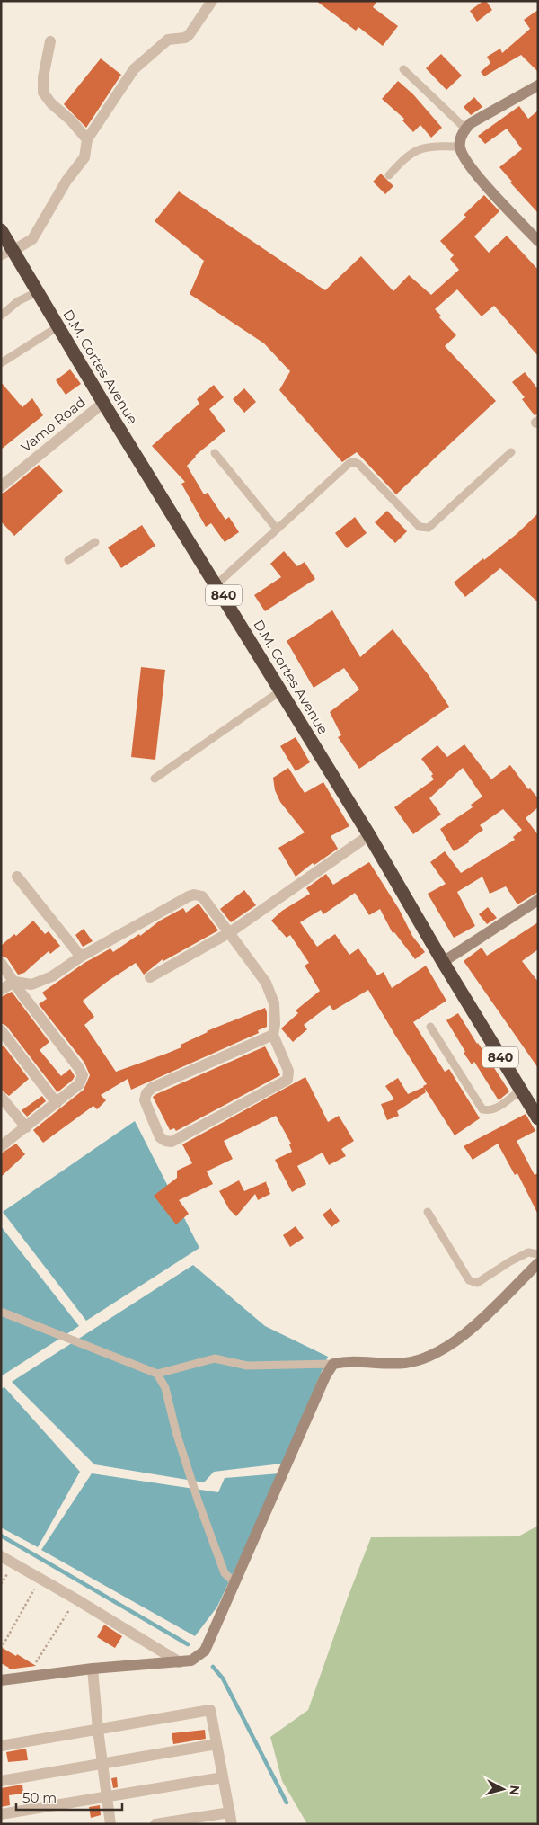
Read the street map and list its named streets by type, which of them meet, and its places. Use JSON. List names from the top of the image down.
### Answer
{
  "streets": {
    "highway": ["D.M. Cortes Avenue", "840"],
    "street": ["Vamo Road"]
  },
  "crossings": [
    ["D.M. Cortes Avenue", "Vamo Road"]
  ],
  "scale_bar": "50 m",
  "north": "right"
}
